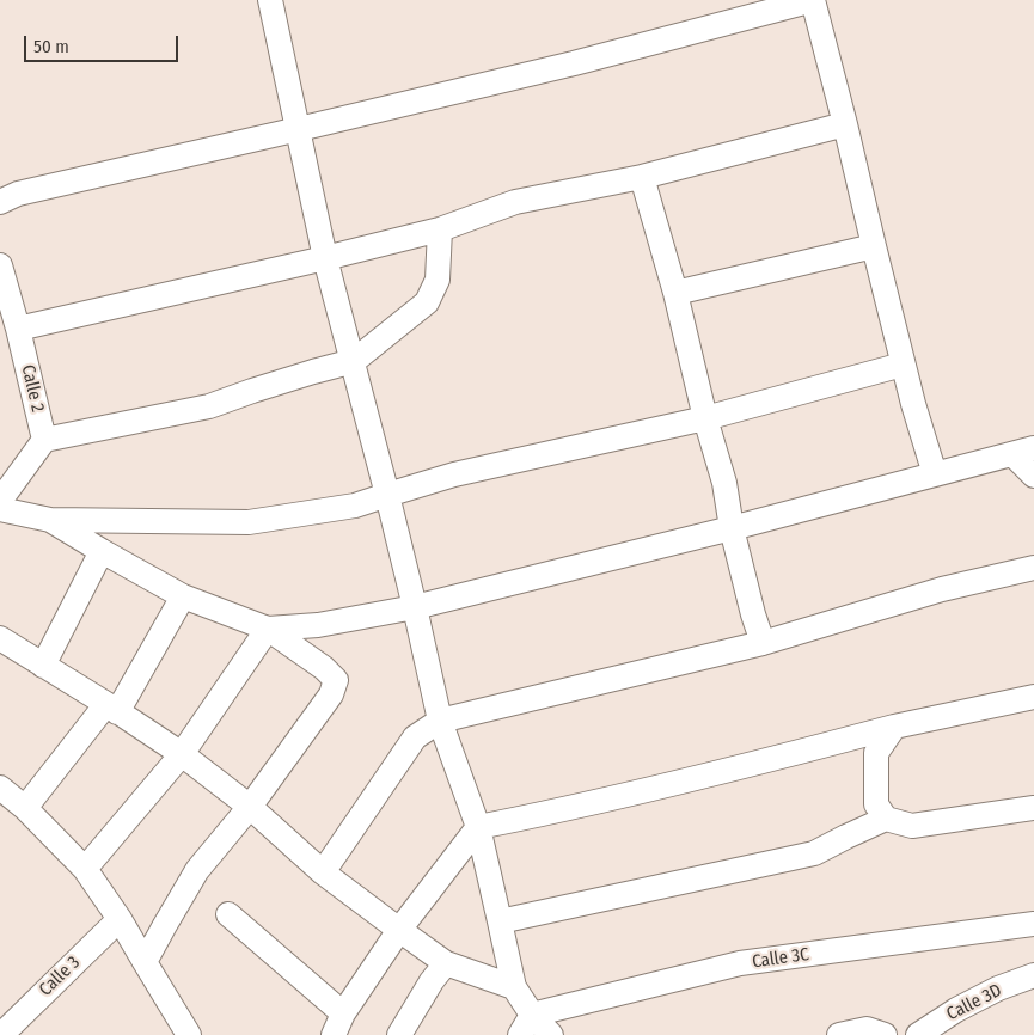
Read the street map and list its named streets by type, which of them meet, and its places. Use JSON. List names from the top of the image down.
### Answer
{
  "streets": {
    "street": [
      "Calle 2",
      "Calle 3C",
      "Calle 3",
      "Calle 3D"
    ]
  },
  "scale_bar": "50 m"
}
